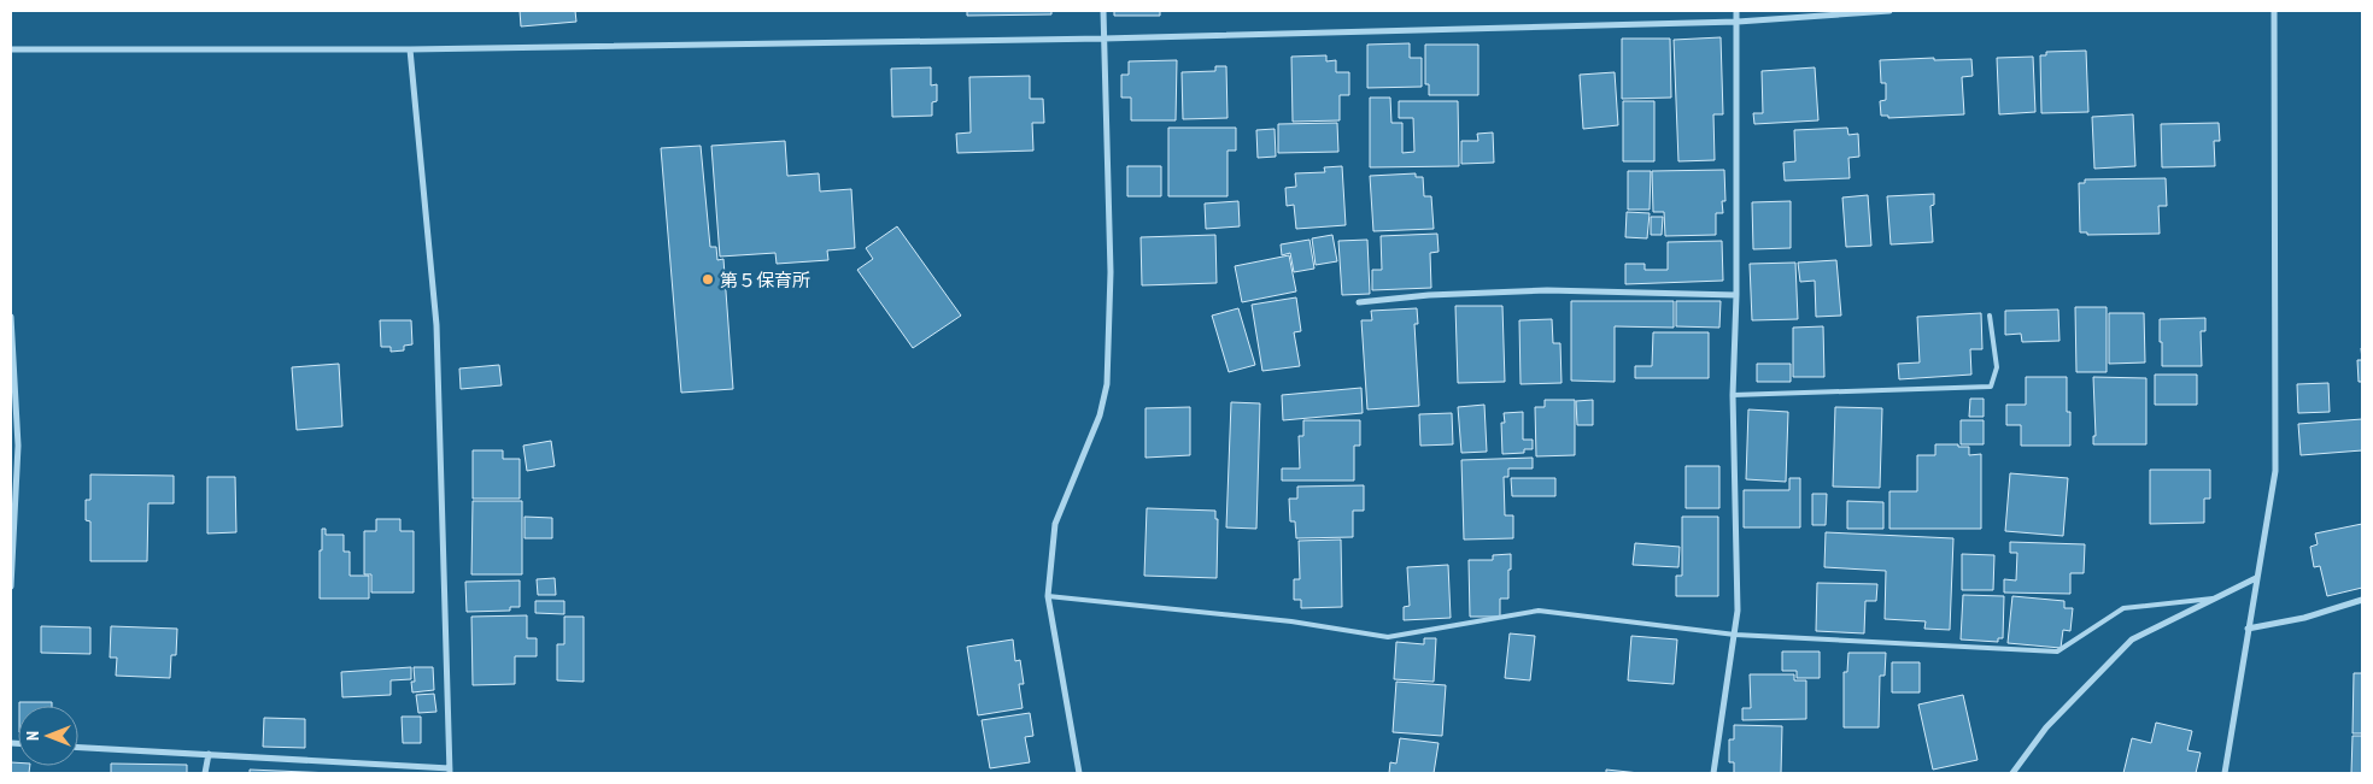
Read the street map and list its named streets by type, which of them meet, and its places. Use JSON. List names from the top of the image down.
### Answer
{
  "places": ["第５保育所"],
  "north": "left"
}
